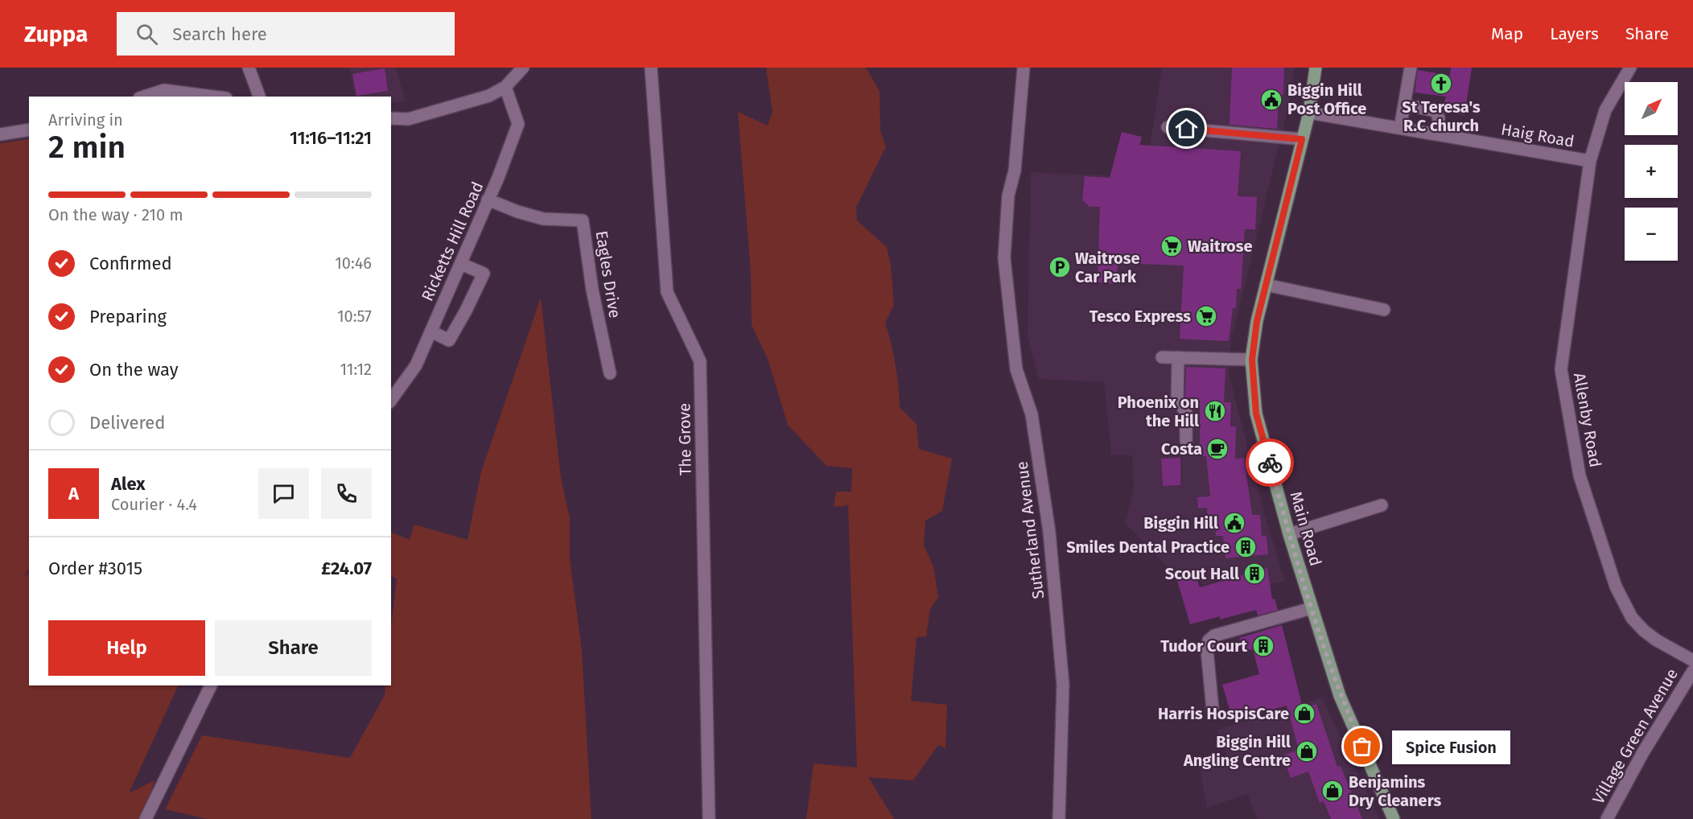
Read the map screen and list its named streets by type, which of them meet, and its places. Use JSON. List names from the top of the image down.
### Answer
{
  "streets": {
    "main road": ["Main Road"],
    "street": [
      "Haig Road",
      "Ricketts Hill Road",
      "Eagles Drive",
      "Allenby Road",
      "The Grove",
      "Sutherland Avenue",
      "Village Green Avenue"
    ]
  },
  "crossings": [
    ["Haig Road", "Allenby Road"],
    ["Haig Road", "Main Road"],
    ["Ricketts Hill Road", "Eagles Drive"]
  ],
  "places": {
    "church": ["St Teresa's R.C church"],
    "public building": ["Biggin Hill Post Office", "Biggin Hill"],
    "supermarket": ["Waitrose", "Tesco Express"],
    "parking": ["Waitrose Car Park"],
    "restaurant": ["Phoenix on the Hill"],
    "cafe": ["Costa"],
    "building": ["Smiles Dental Practice", "Scout Hall", "Tudor Court"],
    "shop": ["Harris HospisCare", "Biggin Hill Angling Centre", "Benjamins Dry Cleaners"],
    "other": ["Spice Fusion"]
  },
  "north": "top right",
  "page": {
    "header": "Zuppa",
    "search": "Search here",
    "nav": ["Map", "Layers", "Share"],
    "map_buttons": ["+", "−"],
    "heading": ["2 min", "Arriving in", "11:16–11:21"],
    "panel": [
      "Alex",
      "Courier · 4.4",
      "Order #3015",
      "£24.07"
    ],
    "bar": "On the way · 210 m",
    "list": [
      ["Confirmed", "10:46"],
      ["Preparing", "10:57"],
      ["On the way", "11:12"],
      "Delivered"
    ],
    "round": "A",
    "buttons": ["Help", "Share"],
    "bubble": "Spice Fusion"
  }
}
